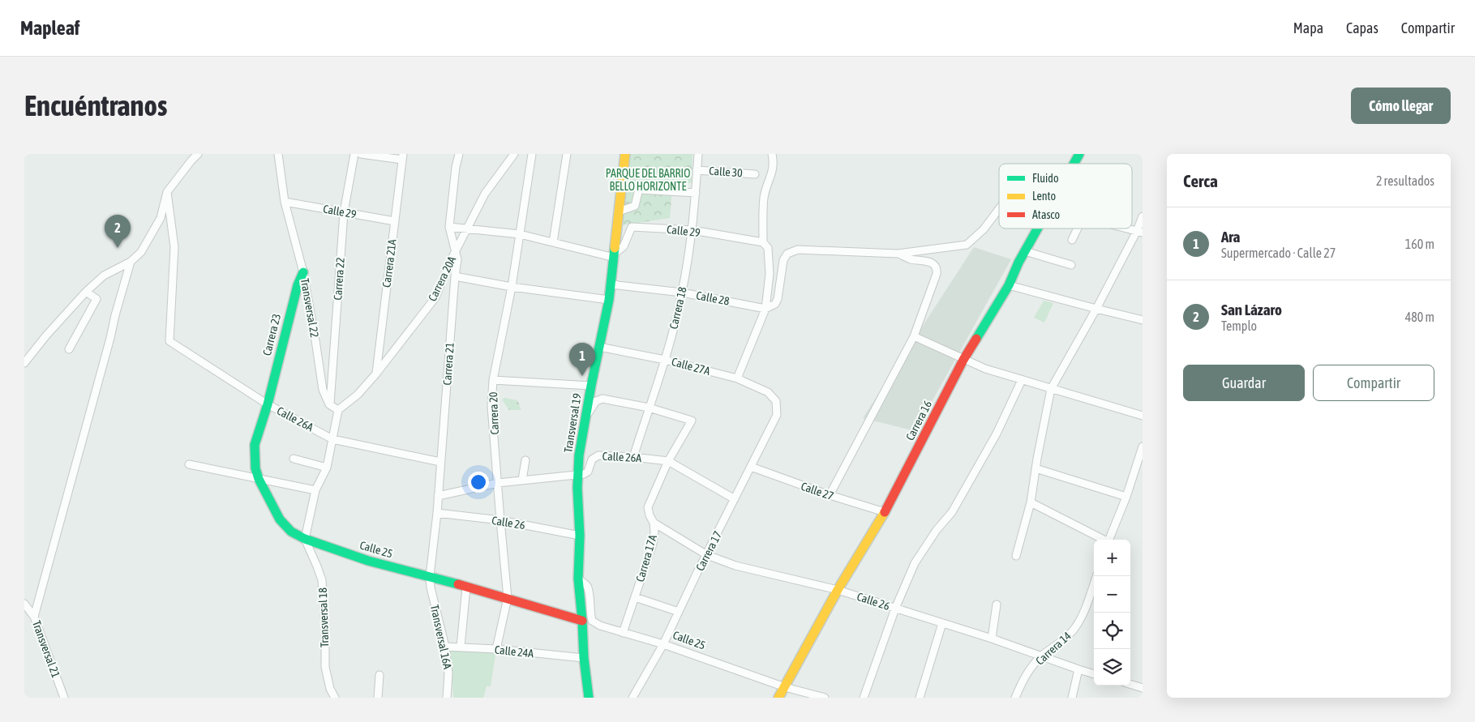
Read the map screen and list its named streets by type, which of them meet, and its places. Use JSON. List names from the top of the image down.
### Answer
{
  "streets": {
    "street": [
      "Calle 30",
      "Calle 29",
      "Carrera 21A",
      "Carrera 22",
      "Carrera 20A",
      "Calle 28",
      "Transversal 22",
      "Carrera 18",
      "Carrera 23",
      "Carrera 21",
      "Calle 27A",
      "Carrera 20",
      "Calle 26A",
      "Carrera 16",
      "Transversal 19",
      "Calle 27",
      "Calle 26",
      "Calle 25",
      "Carrera 17",
      "Carrera 17A",
      "Transversal 18",
      "Transversal 16A",
      "Carrera 14",
      "Transversal 21",
      "Calle 24A"
    ]
  },
  "crossings": [
    ["Calle 30", "Carrera 18"],
    ["Calle 29", "Carrera 21A"],
    ["Calle 29", "Carrera 22"],
    ["Calle 29", "Transversal 22"],
    ["Calle 29", "Carrera 18"],
    ["Calle 29", "Transversal 19"],
    ["Carrera 21A", "Carrera 20A"],
    ["Carrera 22", "Transversal 22"],
    ["Carrera 20A", "Carrera 21"],
    ["Calle 28", "Carrera 18"],
    ["Calle 28", "Transversal 19"],
    ["Transversal 22", "Carrera 23"],
    ["Carrera 18", "Calle 27A"],
    ["Carrera 18", "Calle 26A"],
    ["Carrera 18", "Carrera 17A"],
    ["Carrera 23", "Calle 26A"],
    ["Carrera 23", "Calle 25"],
    ["Carrera 21", "Calle 26A"],
    ["Carrera 21", "Calle 26"],
    ["Carrera 21", "Calle 25"],
    ["Carrera 21", "Transversal 16A"],
    ["Calle 27A", "Transversal 19"],
    ["Calle 27A", "Carrera 17"],
    ["Carrera 20", "Calle 26"],
    ["Carrera 20", "Calle 25"],
    ["Carrera 20", "Calle 24A"],
    ["Calle 26A", "Transversal 19"],
    ["Calle 26A", "Carrera 17"],
    ["Calle 26A", "Carrera 17A"],
    ["Carrera 16", "Calle 27"],
    ["Carrera 16", "Calle 26"],
    ["Carrera 16", "Calle 25"],
    ["Transversal 19", "Calle 26"],
    ["Transversal 19", "Calle 25"],
    ["Transversal 19", "Calle 24A"],
    ["Calle 27", "Carrera 17"],
    ["Calle 26", "Carrera 17"],
    ["Calle 26", "Carrera 17A"],
    ["Calle 26", "Carrera 14"],
    ["Calle 25", "Carrera 17"],
    ["Calle 25", "Carrera 17A"],
    ["Calle 25", "Transversal 18"],
    ["Calle 25", "Transversal 16A"],
    ["Transversal 16A", "Calle 24A"]
  ],
  "parks": ["PARQUE DEL BARRIO BELLO HORIZONTE"],
  "legend": ["Fluido", "Lento", "Atasco"],
  "page": {
    "header": "Mapleaf",
    "nav": ["Mapa", "Capas", "Compartir"],
    "buttons": [
      "Cómo llegar",
      ["Guardar", "Compartir"]
    ],
    "title": "Encuéntranos",
    "heading": ["Cerca", "2 resultados"],
    "list": [
      {
        "mark": "1",
        "name": "Ara",
        "note": "Supermercado · Calle 27",
        "value": "160 m"
      },
      {
        "mark": "2",
        "name": "San Lázaro",
        "note": "Templo",
        "value": "480 m"
      }
    ],
    "pins": ["2", "1"],
    "map_buttons": ["+", "−"]
  }
}
